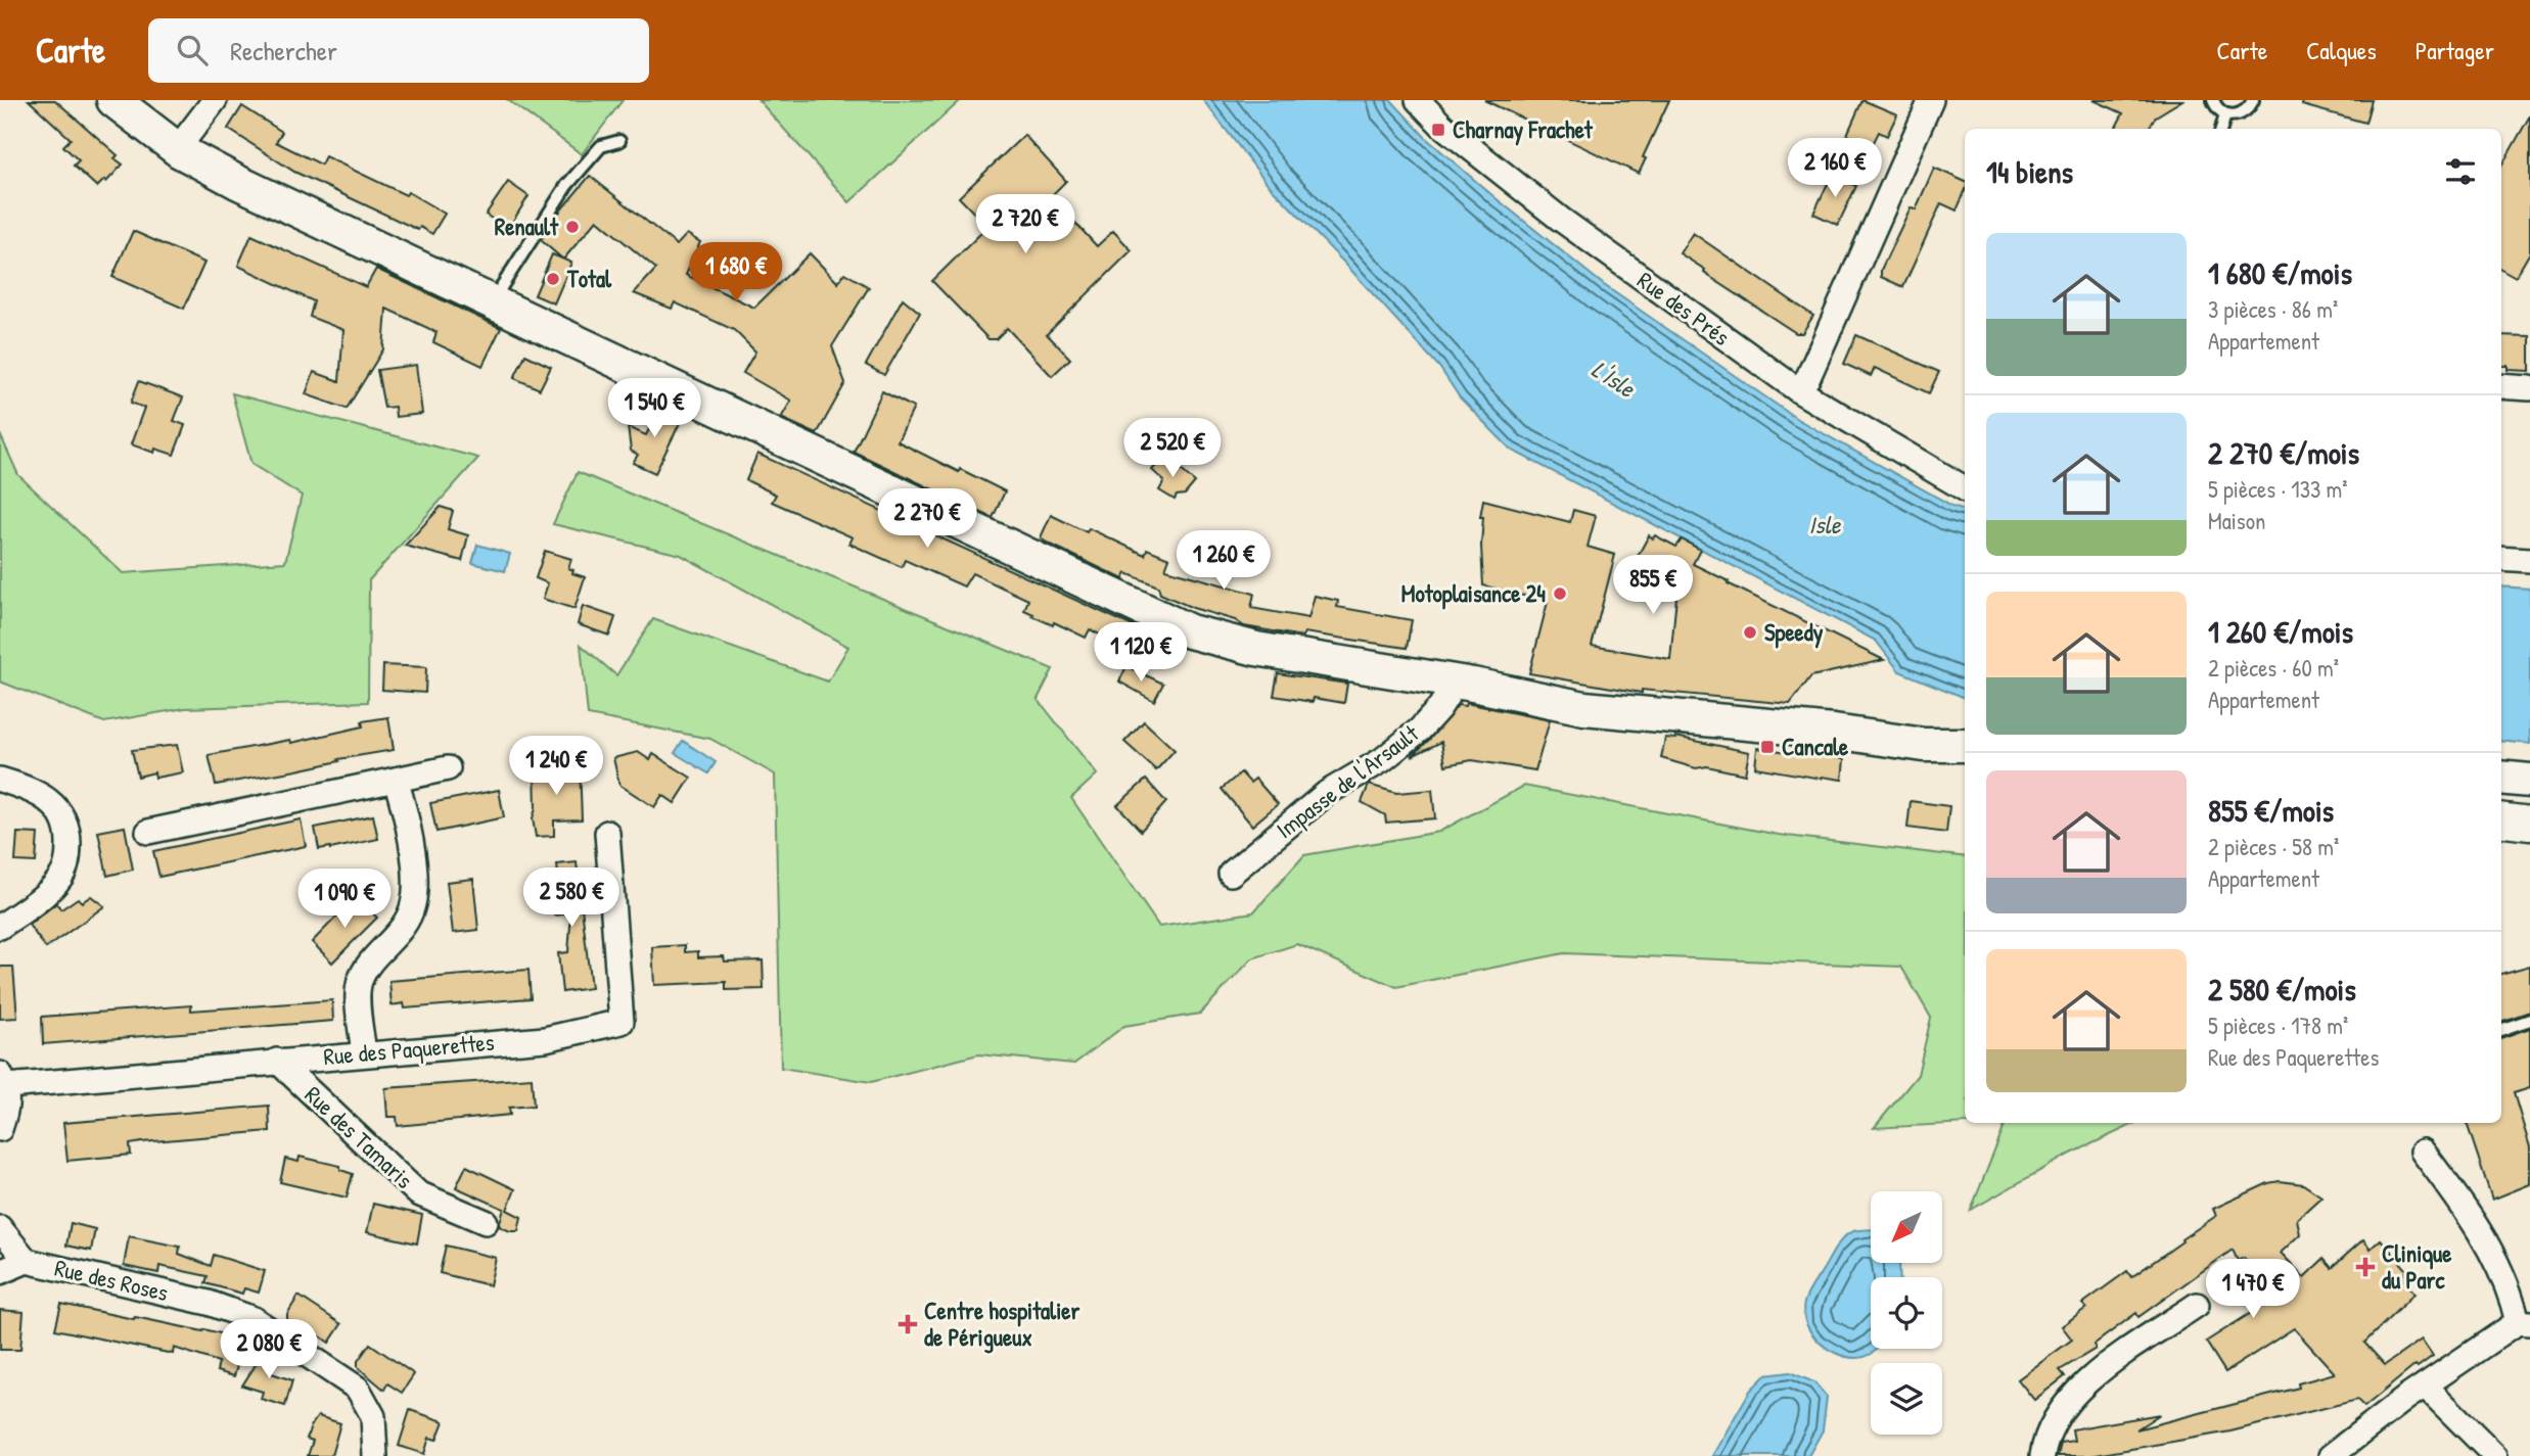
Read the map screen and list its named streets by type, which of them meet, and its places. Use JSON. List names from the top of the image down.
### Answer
{
  "streets": {
    "street": [
      "Rue des Prés",
      "Impasse de l'Arsault",
      "Rue des Paquerettes",
      "Rue des Tamaris",
      "Rue des Roses"
    ]
  },
  "crossings": [
    ["Rue des Paquerettes", "Rue des Tamaris"]
  ],
  "water": ["L'Isle", "Isle"],
  "places": {
    "transit": ["Charnay Frachet", "Cancale"],
    "other": [
      "Renault",
      "Total",
      "Motoplaisance 24",
      "Speedy"
    ],
    "health": ["Clinique du Parc", "Centre hospitalier de Périgueux"]
  },
  "north": "bottom left",
  "page": {
    "header": "Carte",
    "search": "Rechercher",
    "nav": ["Carte", "Calques", "Partager"],
    "heading": "14 biens",
    "price": [
      "2 160 €",
      "2 720 €",
      "1 680 €",
      "1 540 €",
      "2 520 €",
      "2 270 €",
      "1 260 €",
      "855 €",
      "1 120 €",
      "1 240 €",
      "2 580 €",
      "1 090 €",
      "1 470 €",
      "2 080 €"
    ],
    "list": [
      {
        "name": "1 680 €/mois",
        "note": "3 pièces · 86 m² · Appartement"
      },
      {
        "name": "2 270 €/mois",
        "note": "5 pièces · 133 m² · Maison"
      },
      {
        "name": "1 260 €/mois",
        "note": "2 pièces · 60 m² · Appartement"
      },
      {
        "name": "855 €/mois",
        "note": "2 pièces · 58 m² · Appartement"
      },
      {
        "name": "2 580 €/mois",
        "note": "5 pièces · 178 m² · Rue des Paquerettes"
      }
    ]
  }
}
